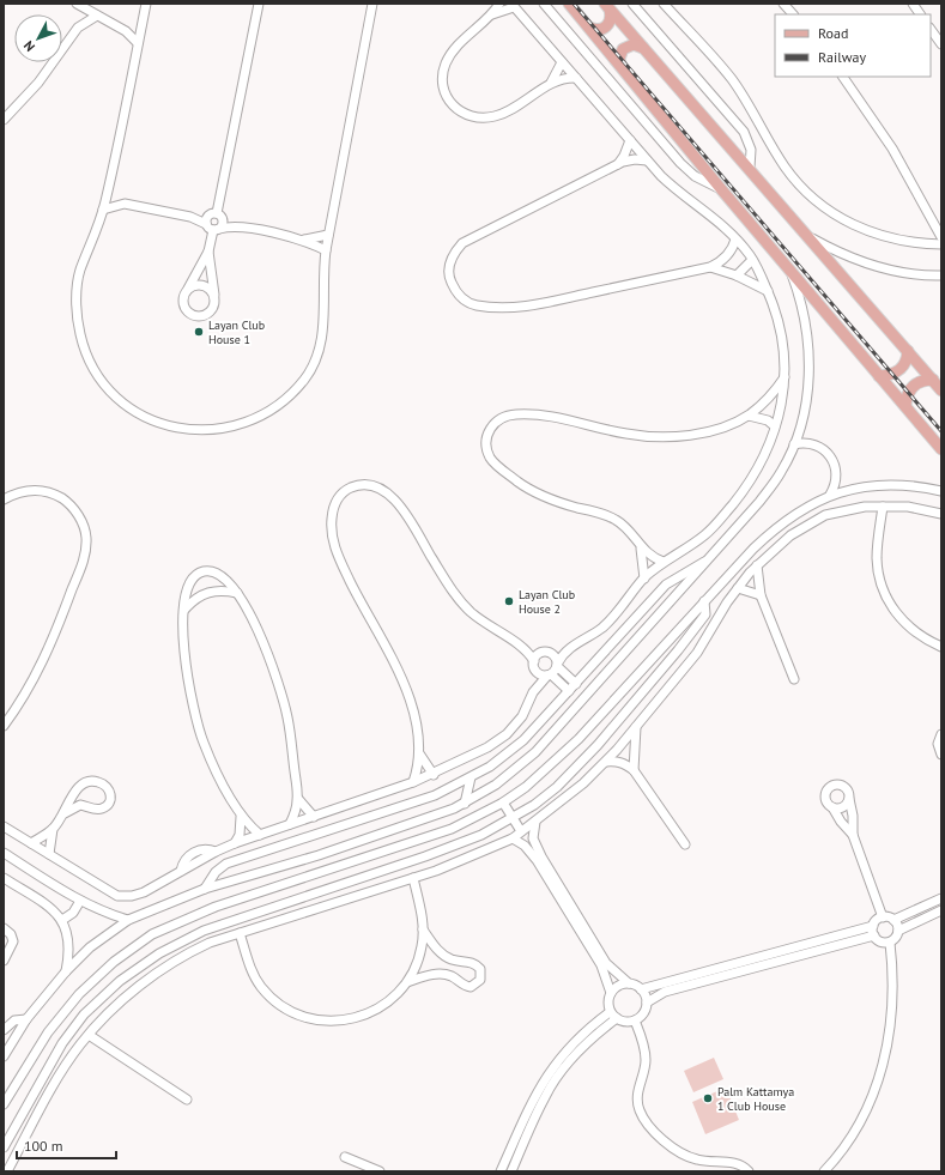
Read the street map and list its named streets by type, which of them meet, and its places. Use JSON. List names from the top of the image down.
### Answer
{
  "places": ["Layan Club House 1", "Layan Club House 2", "Palm Kattamya 1 Club House"],
  "legend": ["Road", "Railway"],
  "scale_bar": "100 m",
  "north": "bottom left"
}
